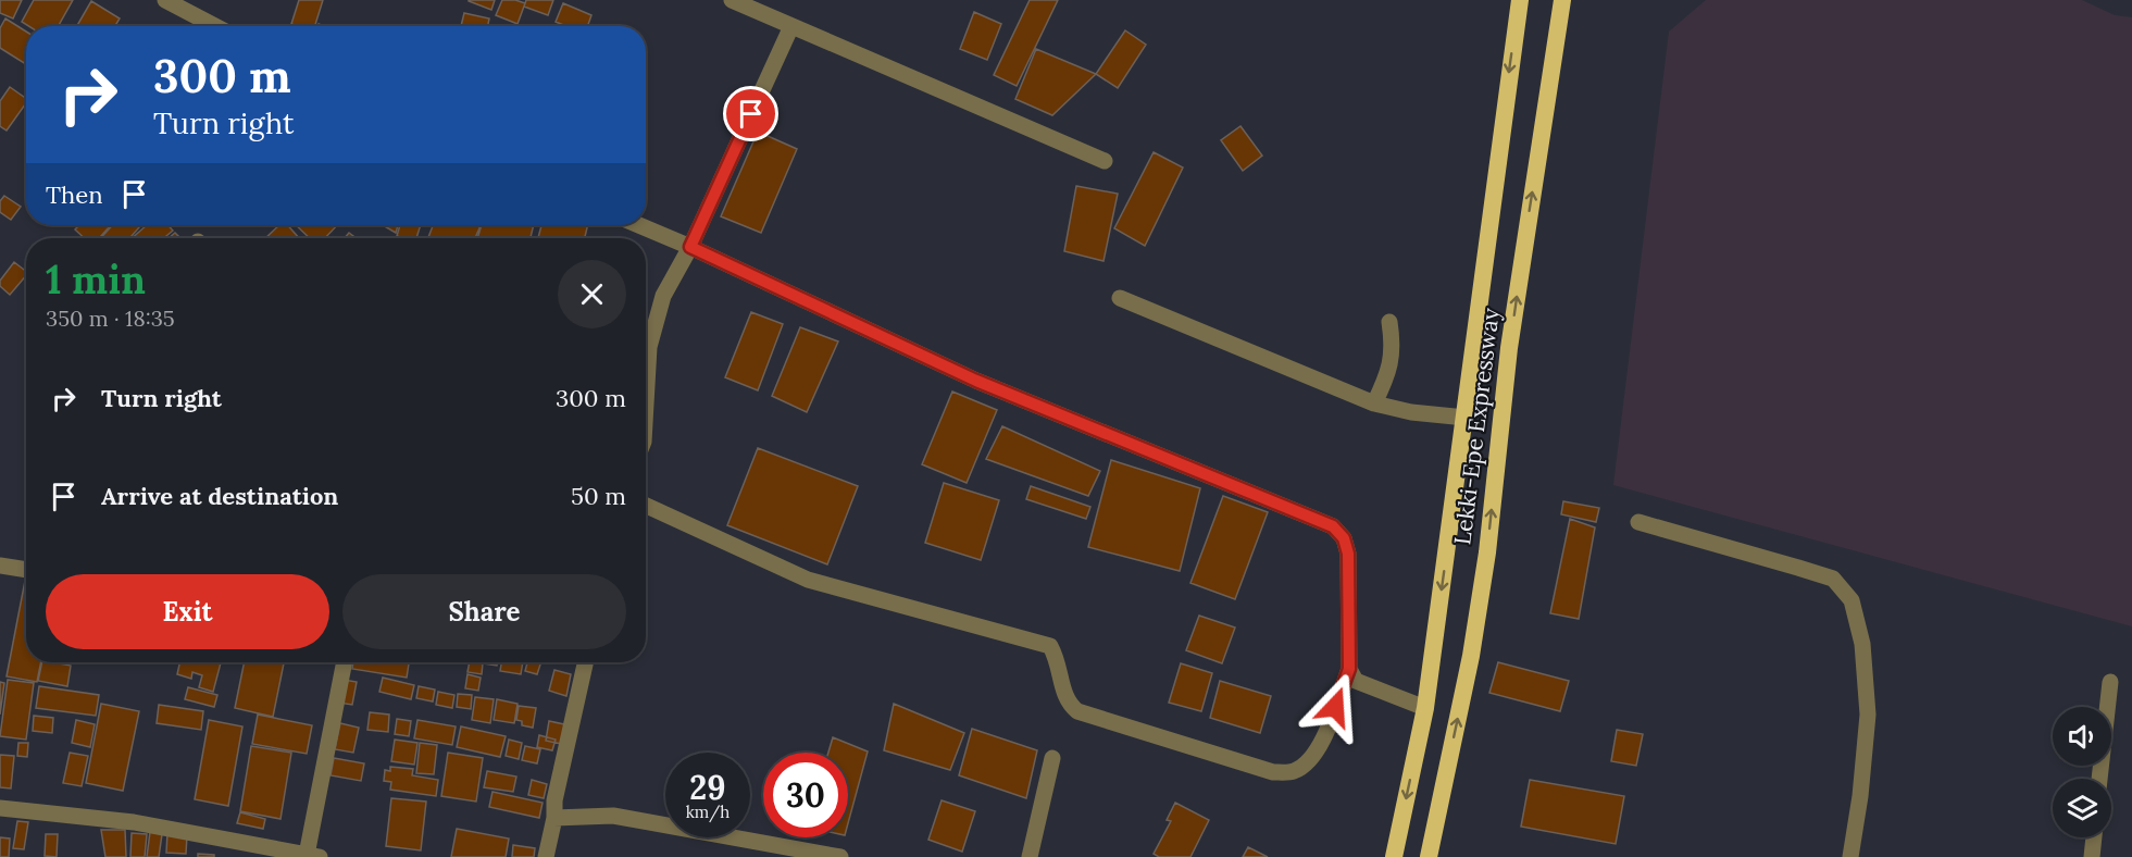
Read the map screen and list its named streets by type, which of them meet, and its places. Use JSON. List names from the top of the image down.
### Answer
{
  "streets": {
    "highway": ["Lekki-Epe Expressway"]
  },
  "page": {
    "turn": ["300 m", "Turn right"],
    "then": "Then",
    "heading": ["1 min", "350 m · 18:35"],
    "list": [
      {
        "name": "Turn right",
        "value": "300 m"
      },
      {
        "name": "Arrive at destination",
        "value": "50 m"
      }
    ],
    "buttons": ["Exit", "Share"],
    "speed": "29 km/h",
    "limit": "30"
  }
}
